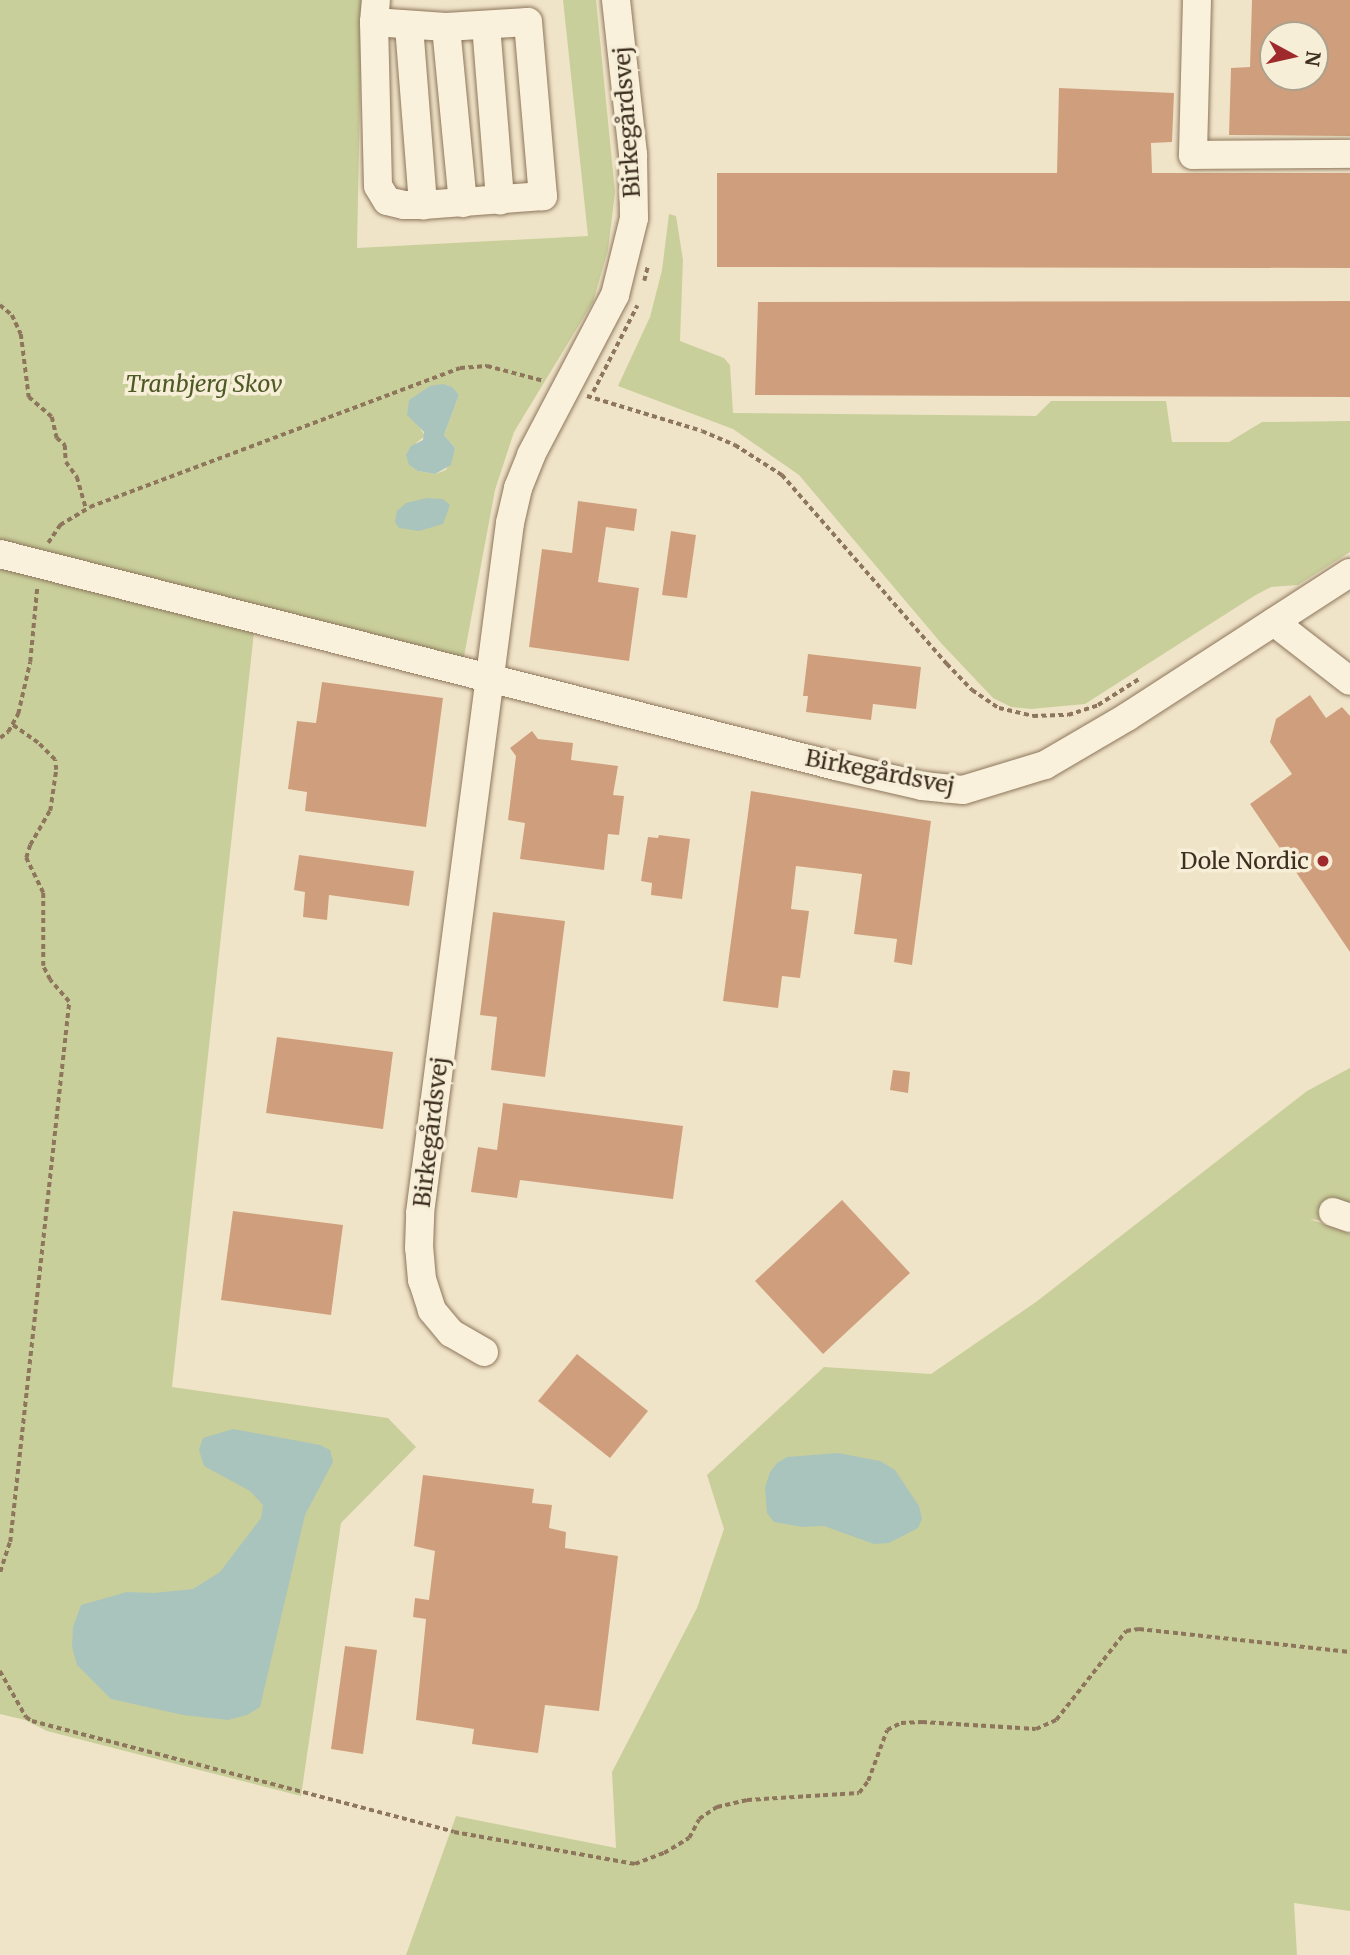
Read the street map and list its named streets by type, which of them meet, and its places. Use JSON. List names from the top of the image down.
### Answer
{
  "streets": {
    "street": ["Birkegårdsvej"]
  },
  "parks": ["Tranbjerg Skov"],
  "places": ["Dole Nordic"],
  "north": "right"
}
